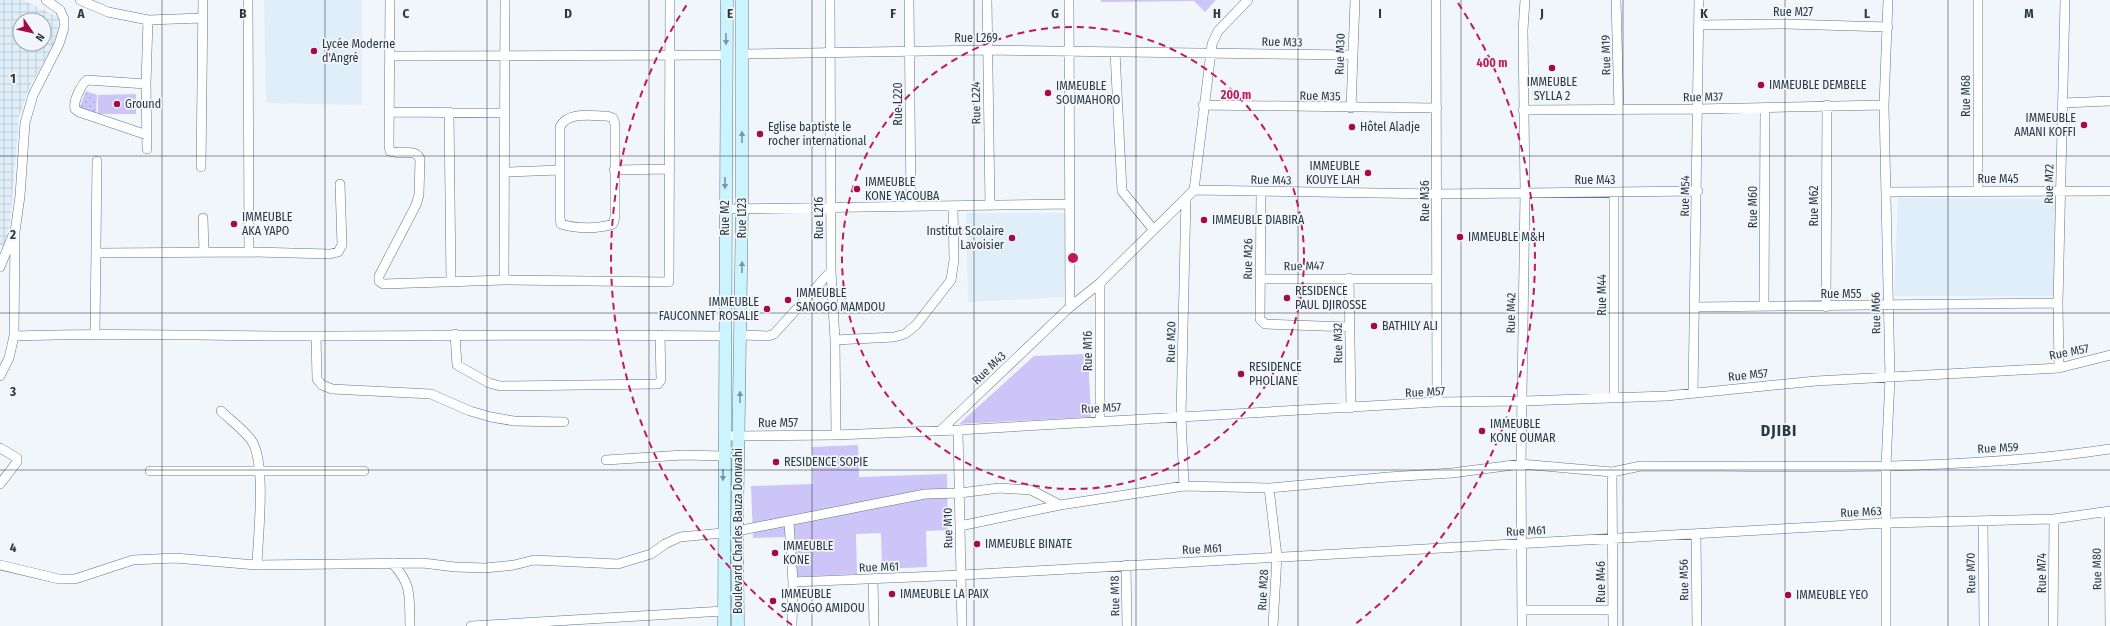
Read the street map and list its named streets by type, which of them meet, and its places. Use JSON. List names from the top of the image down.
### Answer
{
  "streets": {
    "main road": ["Rue M2", "Rue L123", "Boulevard Charles Bauza Donwahi"],
    "street": [
      "Rue M27",
      "Rue L269",
      "Rue M33",
      "Rue M30",
      "Rue M19",
      "Rue M35",
      "Rue M68",
      "Rue M37",
      "Rue L224",
      "Rue L220",
      "Rue M45",
      "Rue M43",
      "Rue M72",
      "Rue M54",
      "Rue M36",
      "Rue M62",
      "Rue M60",
      "Rue L216",
      "Rue M26",
      "Rue M47",
      "Rue M55",
      "Rue M44",
      "Rue M42",
      "Rue M66",
      "Rue M20",
      "Rue M32",
      "Rue M16",
      "Rue M57",
      "Rue M59",
      "Rue M63",
      "Rue M10",
      "Rue M61",
      "Rue M80",
      "Rue M70",
      "Rue M74",
      "Rue M56",
      "Rue M46",
      "Rue M28",
      "Rue M18"
    ]
  },
  "crossings": [
    ["Rue M27", "Rue M54"],
    ["Rue M27", "Rue M66"],
    ["Rue L269", "Rue M33"],
    ["Rue L269", "Rue L224"],
    ["Rue L269", "Rue L220"],
    ["Rue L269", "Rue L123"],
    ["Rue L269", "Rue L216"],
    ["Rue M33", "Rue M30"],
    ["Rue M30", "Rue M35"],
    ["Rue M19", "Rue M37"],
    ["Rue M35", "Rue M36"],
    ["Rue M68", "Rue M45"],
    ["Rue M37", "Rue M54"],
    ["Rue M37", "Rue M62"],
    ["Rue M37", "Rue M60"],
    ["Rue M37", "Rue M42"],
    ["Rue M37", "Rue M66"],
    ["Rue M45", "Rue M72"],
    ["Rue M45", "Rue M66"],
    ["Rue M43", "Rue M54"],
    ["Rue M43", "Rue M36"],
    ["Rue M43", "Rue M26"],
    ["Rue M43", "Rue M44"],
    ["Rue M43", "Rue M42"],
    ["Rue M43", "Rue M20"],
    ["Rue M43", "Rue M16"],
    ["Rue M43", "Rue M57"],
    ["Rue M72", "Rue M55"],
    ["Rue M72", "Rue M57"],
    ["Rue M54", "Rue M55"],
    ["Rue M54", "Rue M57"],
    ["Rue M36", "Rue M47"],
    ["Rue M36", "Rue M57"],
    ["Rue M62", "Rue M55"],
    ["Rue M60", "Rue M55"],
    ["Rue M2", "Rue M57"],
    ["Rue M2", "Boulevard Charles Bauza Donwahi"],
    ["Rue L123", "Rue M57"],
    ["Rue L123", "Boulevard Charles Bauza Donwahi"],
    ["Rue L216", "Rue M57"],
    ["Rue M26", "Rue M47"],
    ["Rue M26", "Rue M32"],
    ["Rue M47", "Rue M32"],
    ["Rue M55", "Rue M66"],
    ["Rue M44", "Rue M57"],
    ["Rue M42", "Rue M57"],
    ["Rue M42", "Rue M59"],
    ["Rue M42", "Rue M61"],
    ["Rue M66", "Rue M57"],
    ["Rue M66", "Rue M59"],
    ["Rue M66", "Rue M63"],
    ["Rue M20", "Rue M57"],
    ["Rue M20", "Rue M59"],
    ["Rue M32", "Rue M57"],
    ["Rue M16", "Rue M57"],
    ["Rue M57", "Rue M10"],
    ["Rue M57", "Boulevard Charles Bauza Donwahi"],
    ["Rue M59", "Rue M10"],
    ["Rue M59", "Rue M46"],
    ["Rue M59", "Rue M28"],
    ["Rue M63", "Rue M61"],
    ["Rue M63", "Rue M80"],
    ["Rue M63", "Rue M70"],
    ["Rue M63", "Rue M74"],
    ["Rue M63", "Rue M56"],
    ["Rue M63", "Rue M46"],
    ["Rue M10", "Rue M61"],
    ["Rue M61", "Rue M46"],
    ["Rue M61", "Rue M28"],
    ["Rue M61", "Rue M18"]
  ],
  "one_way": ["Rue M2", "Rue L123"],
  "districts": ["DJIBI"],
  "places": [
    "Lycée Moderne d'Angré",
    "IMMEUBLE SYLLA 2",
    "IMMEUBLE DEMBELE",
    "IMMEUBLE SOUMAHORO",
    "Ground",
    "IMMEUBLE AMANI KOFFI",
    "Hôtel Aladje",
    "Eglise baptiste le rocher international",
    "IMMEUBLE KOUYE LAH",
    "IMMEUBLE KONE YACOUBA",
    "IMMEUBLE DIABIRA",
    "IMMEUBLE AKA YAPO",
    "IMMEUBLE M&H",
    "Institut Scolaire Lavoisier",
    "RESIDENCE PAUL DJIROSSE",
    "IMMEUBLE SANOGO MAMDOU",
    "IMMEUBLE FAUCONNET ROSALIE",
    "BATHILY ALI",
    "RESIDENCE PHOLIANE",
    "IMMEUBLE KONE OUMAR",
    "RESIDENCE SOPIE",
    "IMMEUBLE BINATE",
    "IMMEUBLE KONE",
    "IMMEUBLE LA PAIX",
    "IMMEUBLE YEO",
    "IMMEUBLE SANOGO AMIDOU"
  ],
  "north": "bottom right",
  "grid": {
    "columns": [
      "A",
      "B",
      "C",
      "D",
      "E",
      "F",
      "G",
      "H",
      "I",
      "J",
      "K",
      "L",
      "M"
    ],
    "rows": [
      "1",
      "2",
      "3",
      "4"
    ]
  },
  "rings": ["400 m", "200 m"]
}
